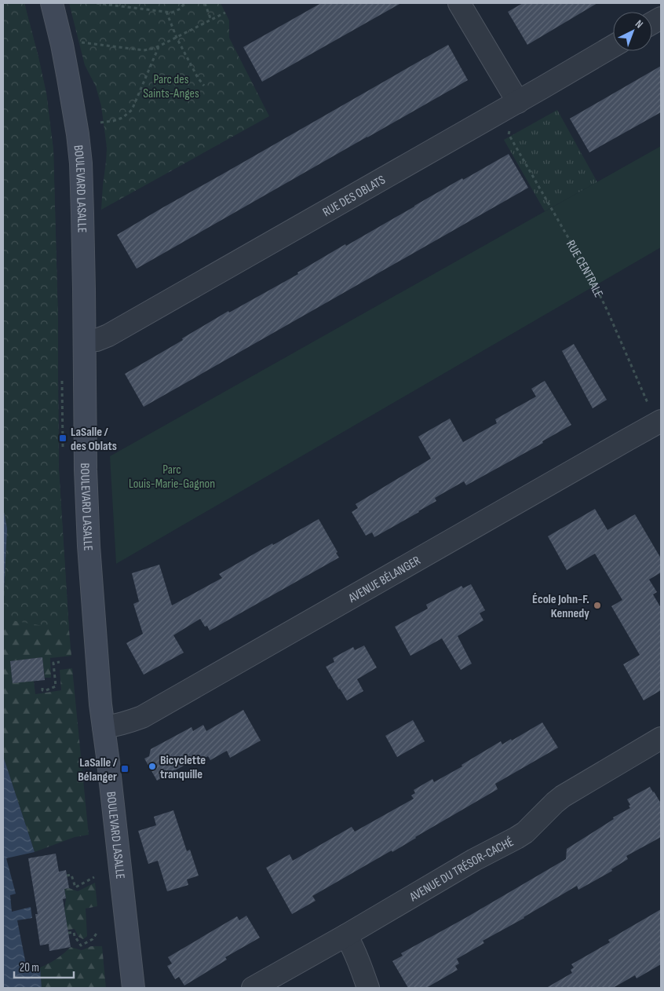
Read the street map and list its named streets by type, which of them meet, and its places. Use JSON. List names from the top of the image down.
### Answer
{
  "streets": {
    "main road": ["BOULEVARD LASALLE"],
    "street": ["RUE DES OBLATS", "AVENUE BÉLANGER", "AVENUE DU TRÉSOR-CACHÉ"],
    "path": ["RUE CENTRALE"]
  },
  "crossings": [
    ["BOULEVARD LASALLE", "RUE DES OBLATS"],
    ["BOULEVARD LASALLE", "AVENUE BÉLANGER"],
    ["RUE CENTRALE", "AVENUE BÉLANGER"]
  ],
  "parks": ["Parc des Saints-Anges", "Parc Louis-Marie-Gagnon"],
  "places": {
    "transit": ["LaSalle / des Oblats", "LaSalle / Bélanger"],
    "other": ["École John-F. Kennedy", "Bicyclette tranquille"]
  },
  "scale_bar": "20 m",
  "north": "top right"
}
